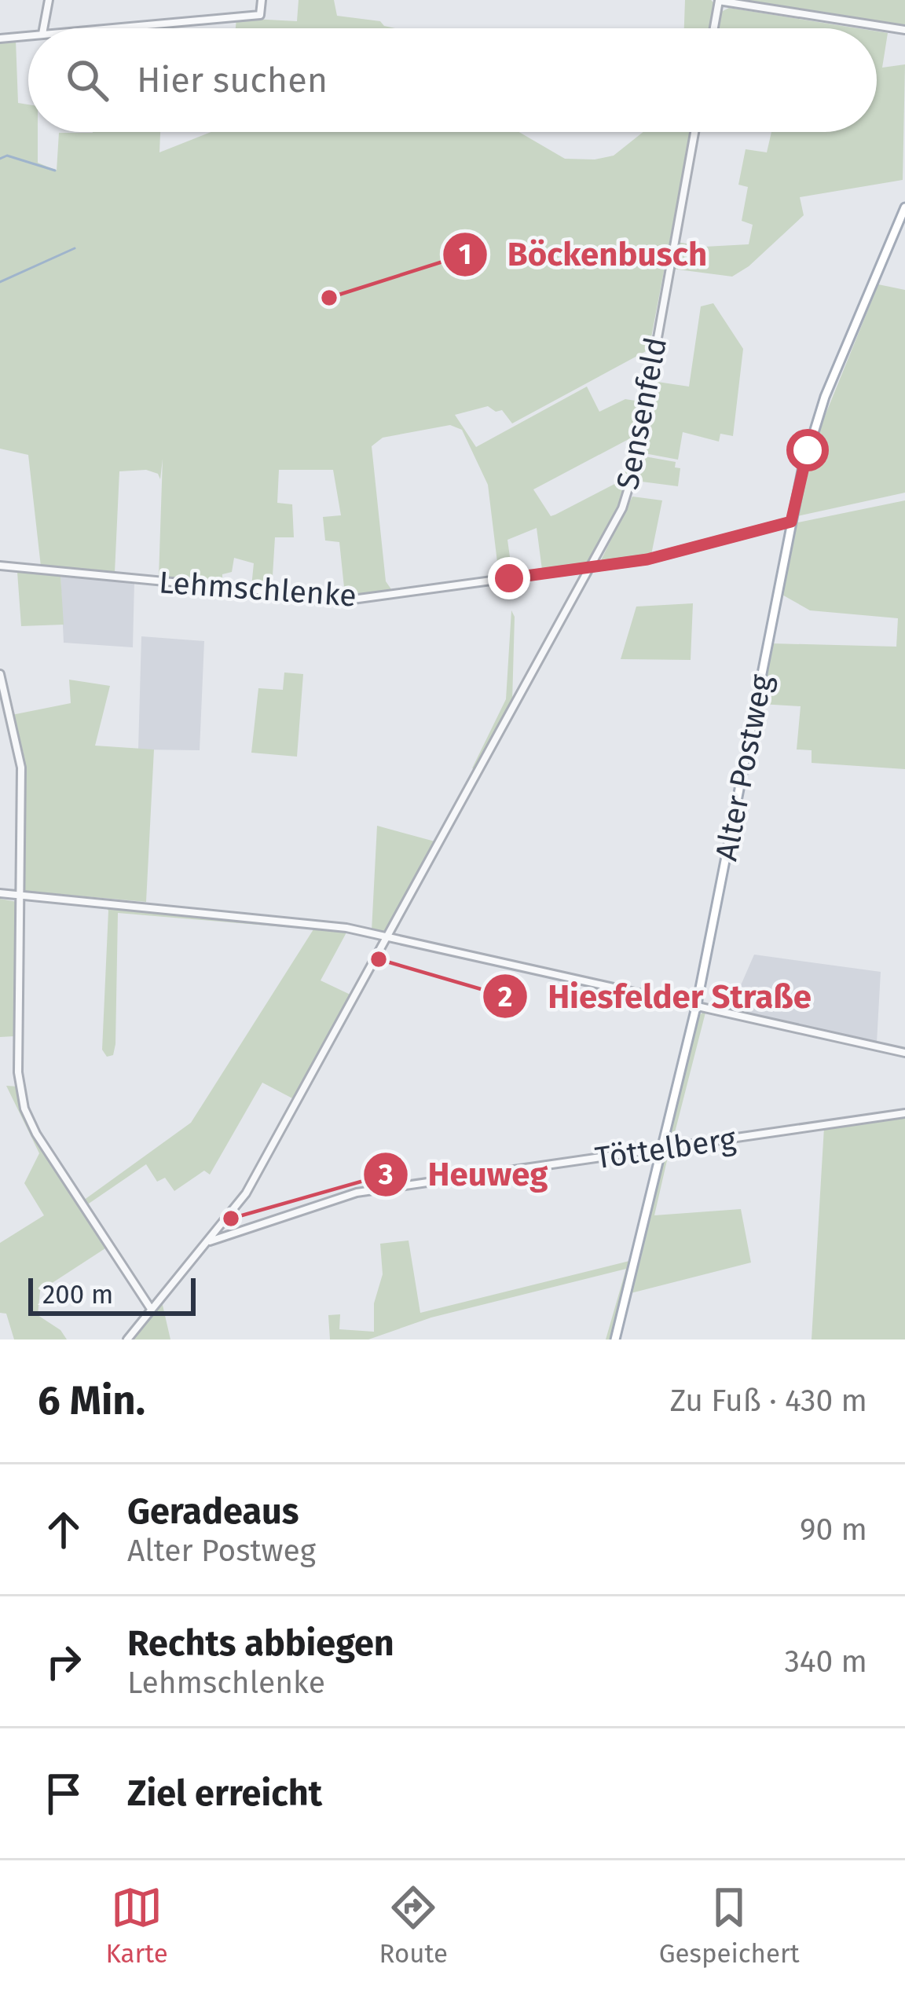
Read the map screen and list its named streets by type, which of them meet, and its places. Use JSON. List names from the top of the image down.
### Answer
{
  "streets": {
    "main road": ["Alter Postweg"],
    "street": ["Sensenfeld", "Lehmschlenke", "Töttelberg"]
  },
  "crossings": [
    ["Sensenfeld", "Lehmschlenke"],
    ["Sensenfeld", "Töttelberg"],
    ["Lehmschlenke", "Alter Postweg"],
    ["Alter Postweg", "Töttelberg"]
  ],
  "places": ["Böckenbusch", "Hiesfelder Straße", "Heuweg"],
  "scale_bar": "200 m",
  "page": {
    "search": "Hier suchen",
    "scale": "200 m",
    "heading": ["6 Min.", "Zu Fuß · 430 m"],
    "list": [
      ["Geradeaus", "Alter Postweg", "90 m"],
      ["Rechts abbiegen", "Lehmschlenke", "340 m"],
      "Ziel erreicht"
    ],
    "nav": ["Karte", "Route", "Gespeichert"]
  }
}
